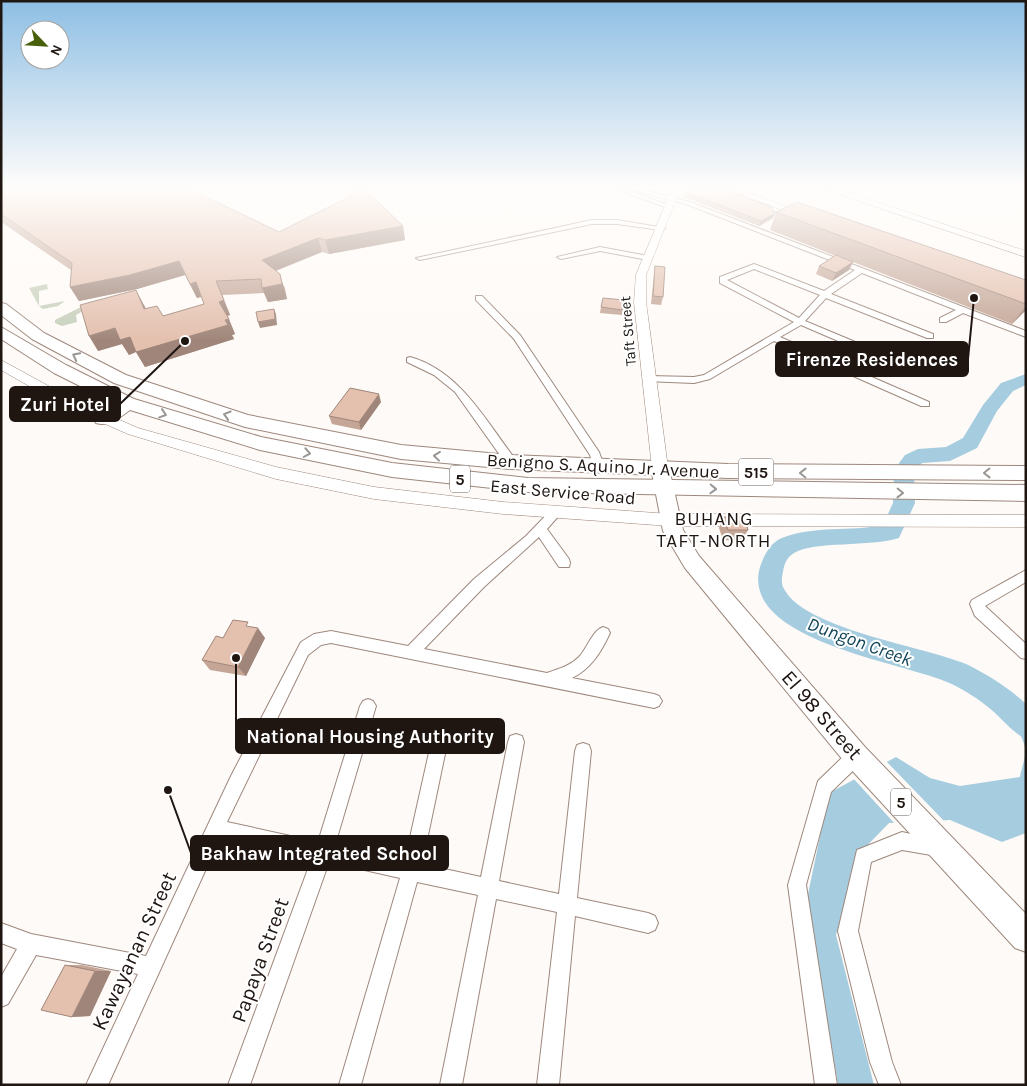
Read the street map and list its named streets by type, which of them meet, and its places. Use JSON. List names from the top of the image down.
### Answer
{
  "streets": {
    "highway": ["Benigno S. Aquino Jr. Avenue", "515", "5"],
    "main road": ["El 98 Street"],
    "street": [
      "Taft Street",
      "East Service Road",
      "Kawayanan Street",
      "Papaya Street"
    ]
  },
  "crossings": [
    ["Taft Street", "Benigno S. Aquino Jr. Avenue"],
    ["Taft Street", "El 98 Street"],
    ["Benigno S. Aquino Jr. Avenue", "El 98 Street"],
    ["East Service Road", "El 98 Street"]
  ],
  "districts": ["BUHANG TAFT-NORTH"],
  "water": ["Dungon Creek"],
  "places": [
    "Firenze Residences",
    "Zuri Hotel",
    "National Housing Authority",
    "Bakhaw Integrated School"
  ],
  "north": "bottom right"
}
